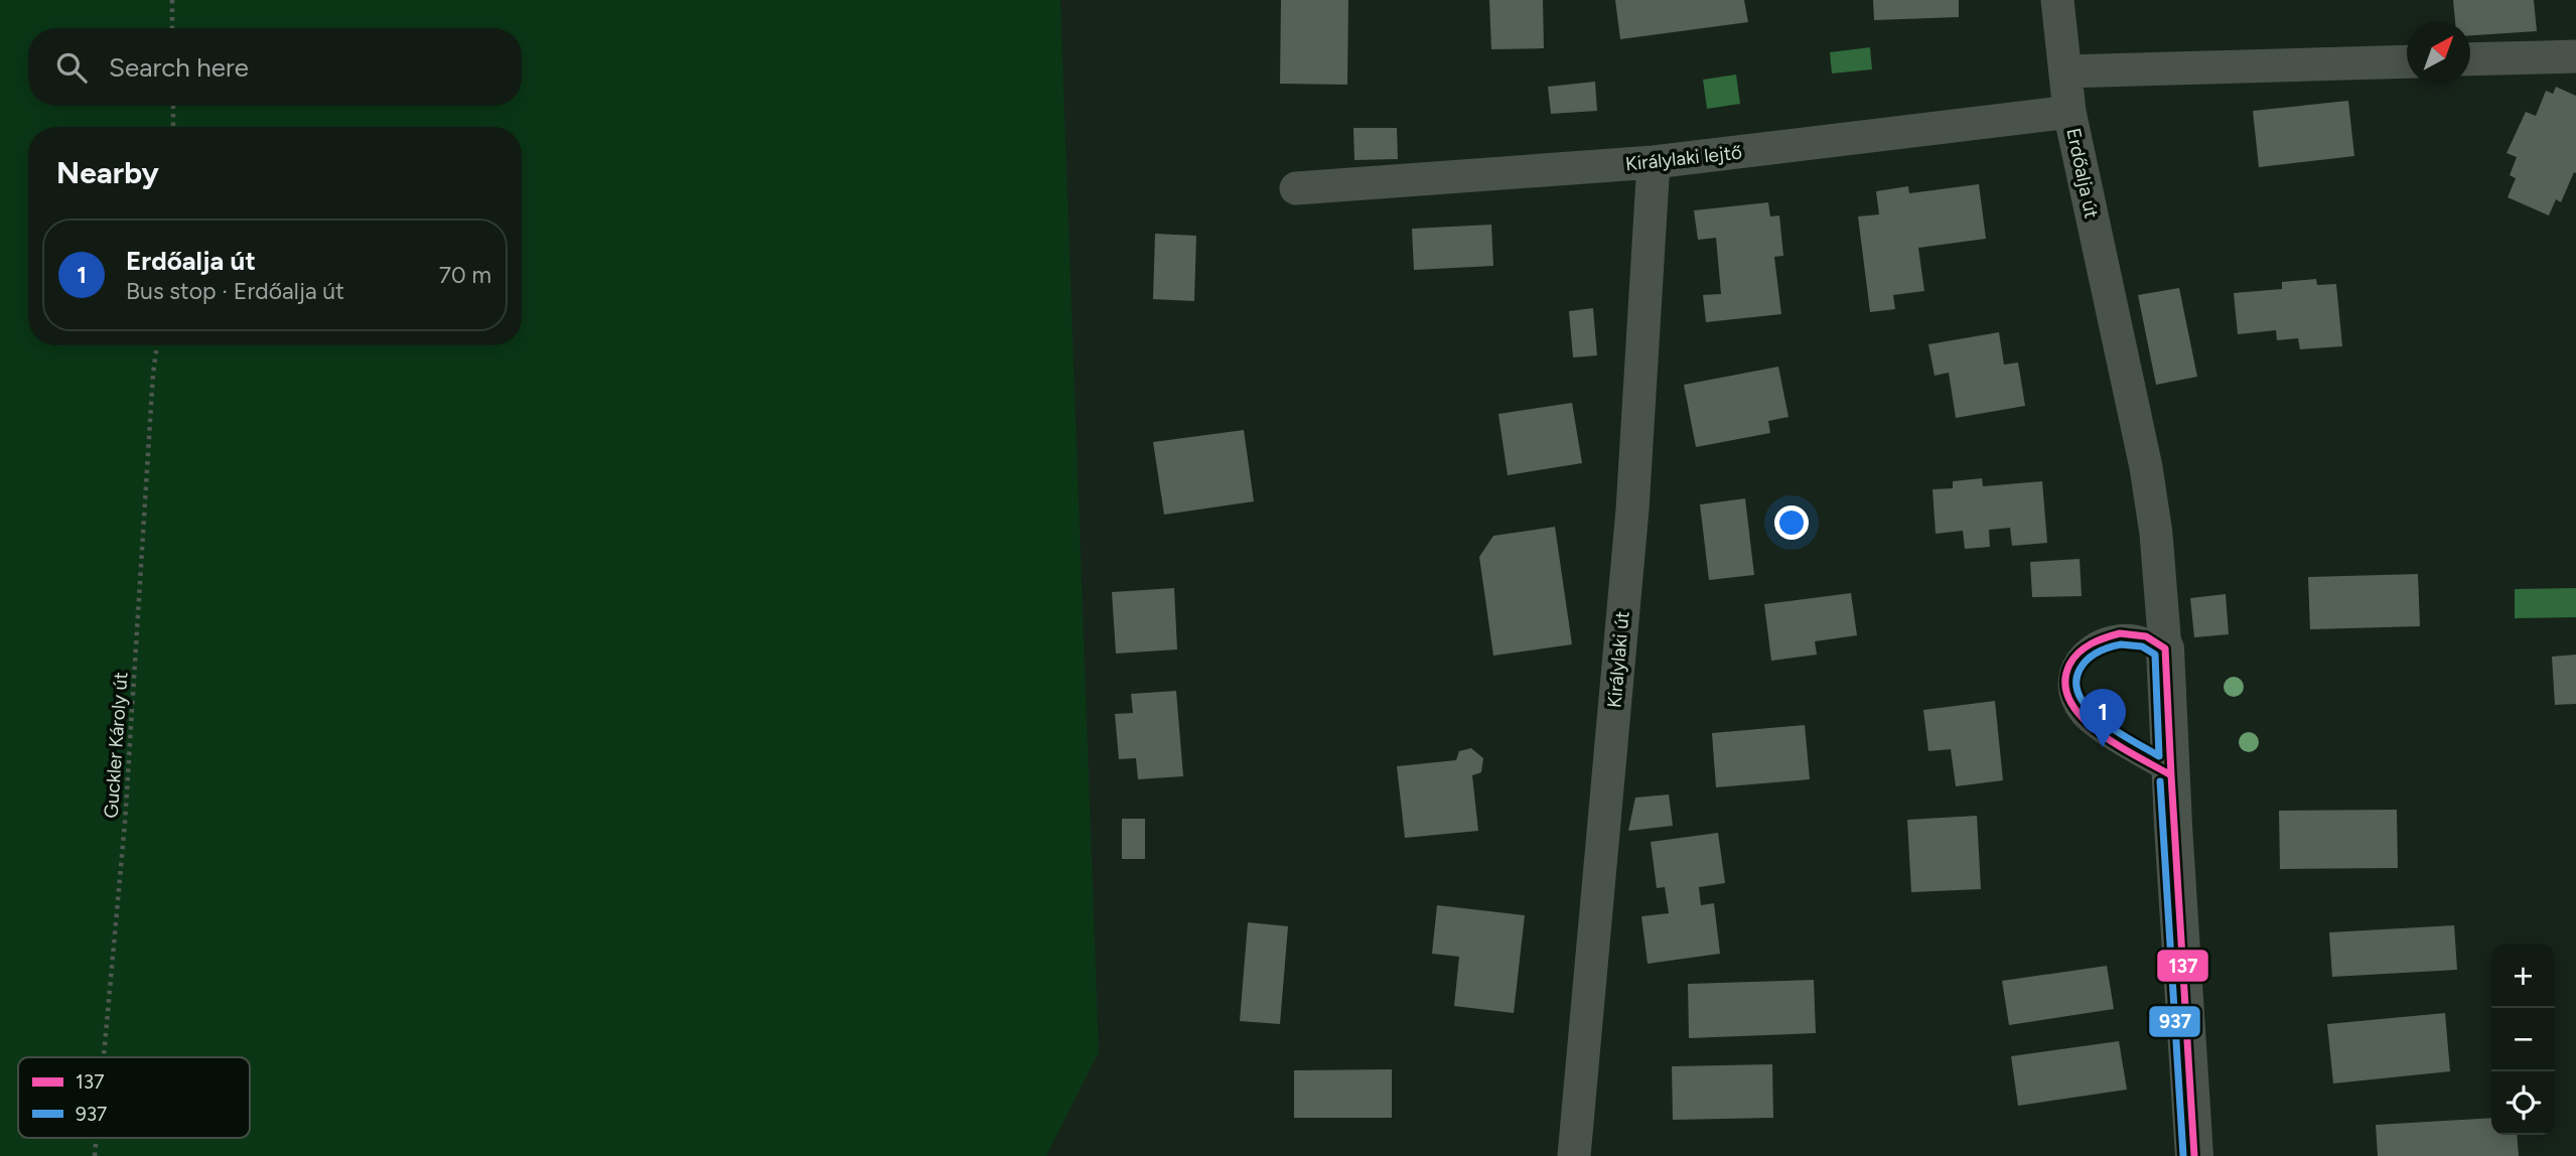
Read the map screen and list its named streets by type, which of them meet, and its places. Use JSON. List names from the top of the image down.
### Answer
{
  "streets": {
    "street": ["Királylaki lejtő", "Erdőalja út", "Királylaki út"],
    "path": ["Guckler Károly út"]
  },
  "crossings": [
    ["Királylaki lejtő", "Erdőalja út"],
    ["Királylaki lejtő", "Királylaki út"]
  ],
  "lines": ["transit line 137", "transit line 937"],
  "legend": ["137", "937"],
  "north": "top right",
  "page": {
    "search": "Search here",
    "heading": "Nearby",
    "list": [
      {
        "mark": "1",
        "name": "Erdőalja út",
        "note": "Bus stop · Erdőalja út",
        "value": "70 m"
      }
    ],
    "pins": "1",
    "map_buttons": ["+", "−"]
  }
}
